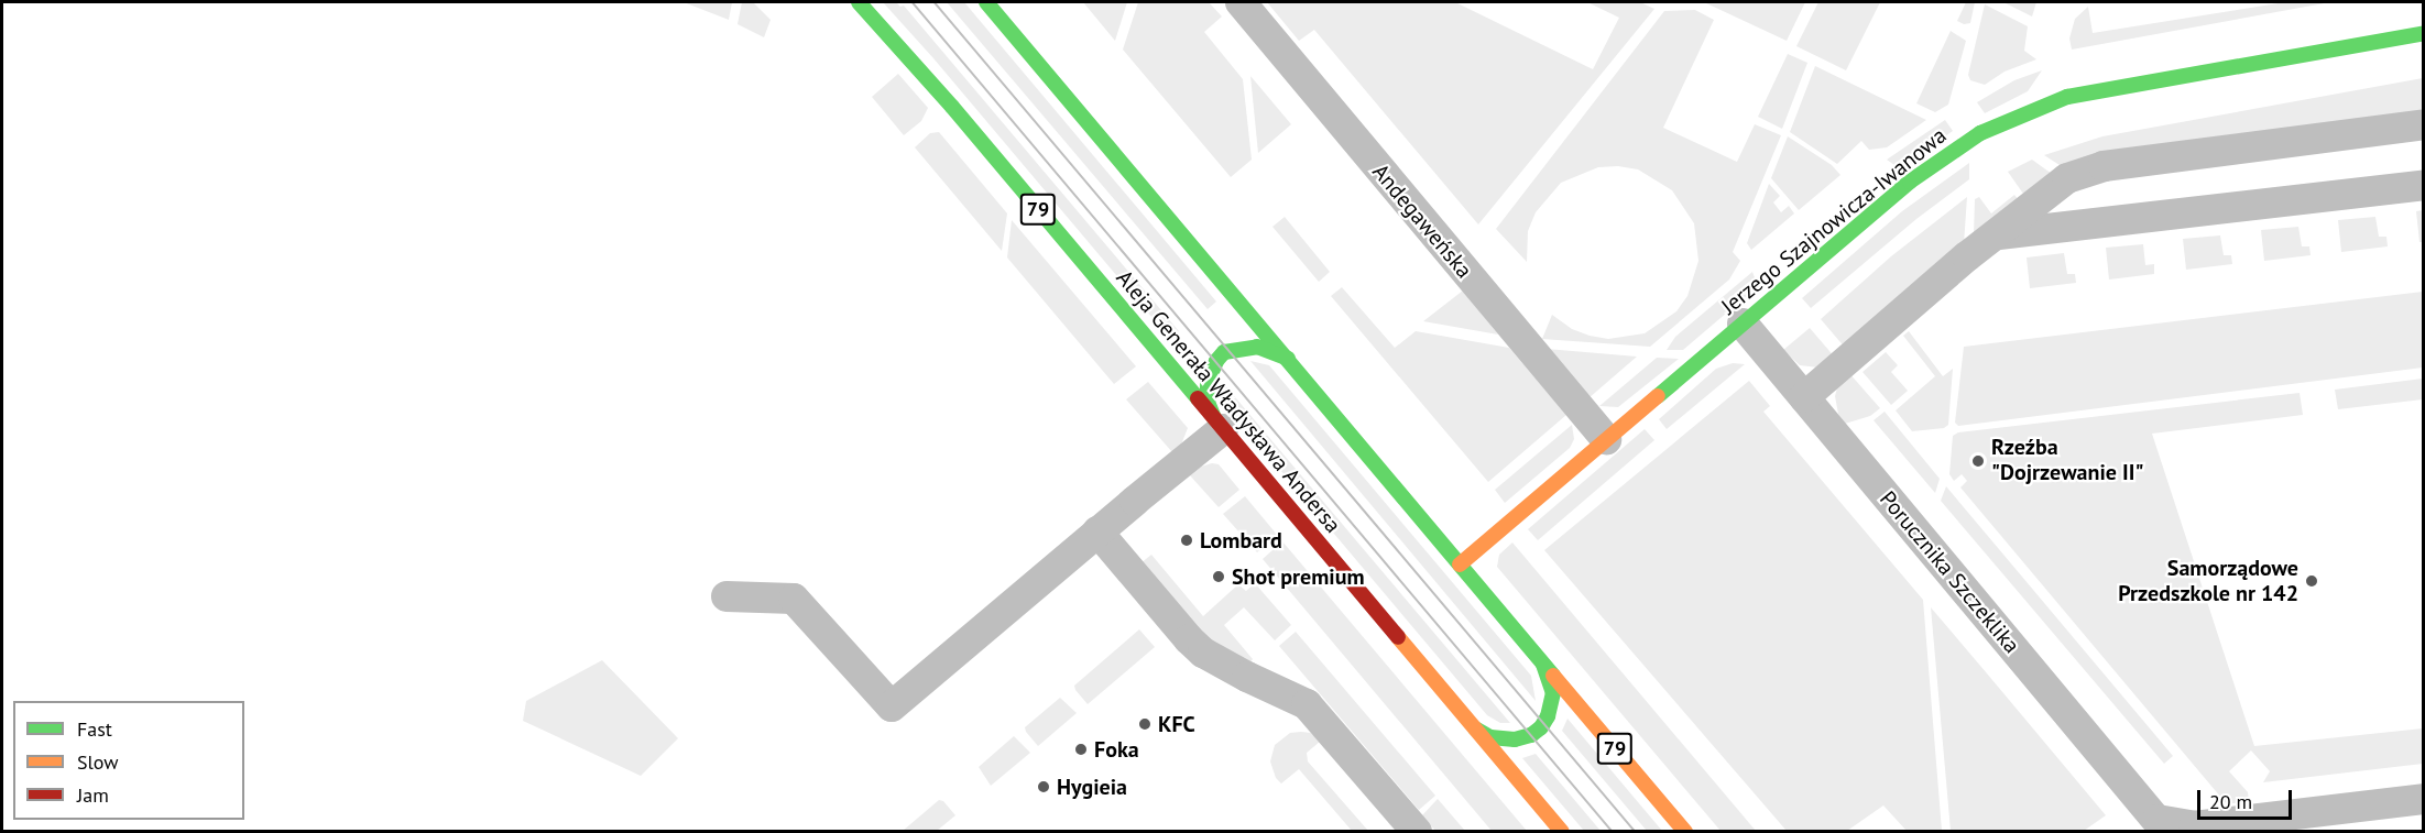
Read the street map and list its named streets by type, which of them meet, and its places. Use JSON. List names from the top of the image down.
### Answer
{
  "streets": {
    "main road": ["79", "Jerzego Szajnowicza-Iwanowa", "Aleja Generała Władysława Andersa"],
    "street": ["Andegaweńska", "Porucznika Szczeklika"]
  },
  "crossings": [
    ["79", "Jerzego Szajnowicza-Iwanowa"],
    ["Andegaweńska", "Jerzego Szajnowicza-Iwanowa"],
    ["Jerzego Szajnowicza-Iwanowa", "Porucznika Szczeklika"]
  ],
  "places": [
    "Rzeźba \"Dojrzewanie II\"",
    "Lombard",
    "Shot premium",
    "Samorządowe Przedszkole nr 142",
    "KFC",
    "Foka",
    "Hygieia"
  ],
  "legend": ["Fast", "Slow", "Jam"],
  "scale_bar": "20 m"
}
